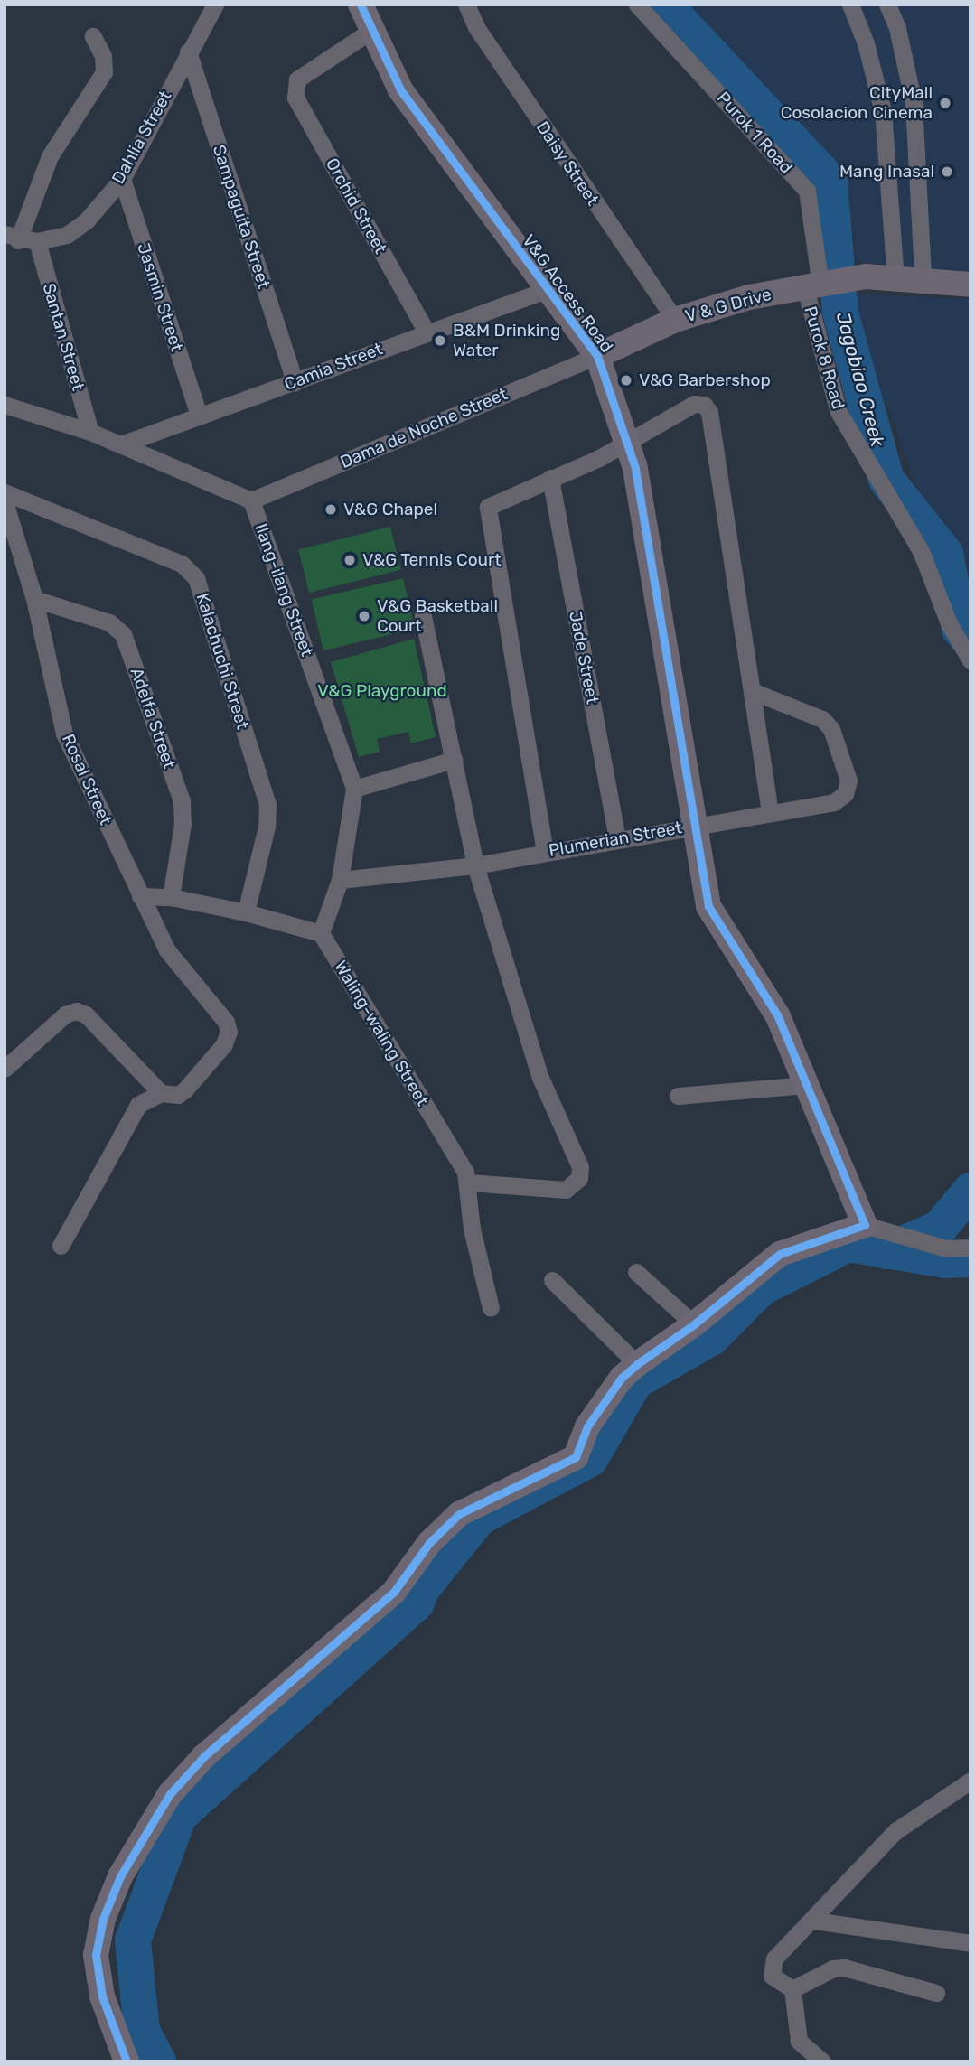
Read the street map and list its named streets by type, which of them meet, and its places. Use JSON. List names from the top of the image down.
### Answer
{
  "streets": {
    "street": [
      "Purok 1 Road",
      "Dahlia Street",
      "Daisy Street",
      "Orchid Street",
      "Sampaguita Street",
      "V&G Access Road",
      "Jasmin Street",
      "V & G Drive",
      "Santan Street",
      "Purok 8 Road",
      "Camia Street",
      "Dama de Noche Street",
      "Ilang-ilang Street",
      "Jade Street",
      "Kalachuchi Street",
      "Adelfa Street",
      "Rosal Street",
      "Plumerian Street",
      "Waling-waling Street"
    ]
  },
  "crossings": [
    ["Purok 1 Road", "V & G Drive"],
    ["Purok 1 Road", "Purok 8 Road"],
    ["Dahlia Street", "Sampaguita Street"],
    ["Dahlia Street", "Jasmin Street"],
    ["Dahlia Street", "Santan Street"],
    ["Daisy Street", "V & G Drive"],
    ["Orchid Street", "V&G Access Road"],
    ["Orchid Street", "Camia Street"],
    ["Sampaguita Street", "Camia Street"],
    ["V&G Access Road", "V & G Drive"],
    ["V&G Access Road", "Camia Street"],
    ["V&G Access Road", "Dama de Noche Street"],
    ["V&G Access Road", "Plumerian Street"],
    ["Jasmin Street", "Camia Street"],
    ["V & G Drive", "Purok 8 Road"],
    ["V & G Drive", "Dama de Noche Street"],
    ["Santan Street", "Ilang-ilang Street"],
    ["Camia Street", "Ilang-ilang Street"],
    ["Dama de Noche Street", "Ilang-ilang Street"],
    ["Ilang-ilang Street", "Plumerian Street"],
    ["Ilang-ilang Street", "Waling-waling Street"],
    ["Jade Street", "Plumerian Street"],
    ["Adelfa Street", "Rosal Street"]
  ],
  "water": ["Jagobiao Creek"],
  "parks": ["V&G Playground"],
  "places": [
    "CityMall Cosolacion Cinema",
    "Mang Inasal",
    "B&M Drinking Water",
    "V&G Barbershop",
    "V&G Chapel",
    "V&G Tennis Court",
    "V&G Basketball Court"
  ]
}
